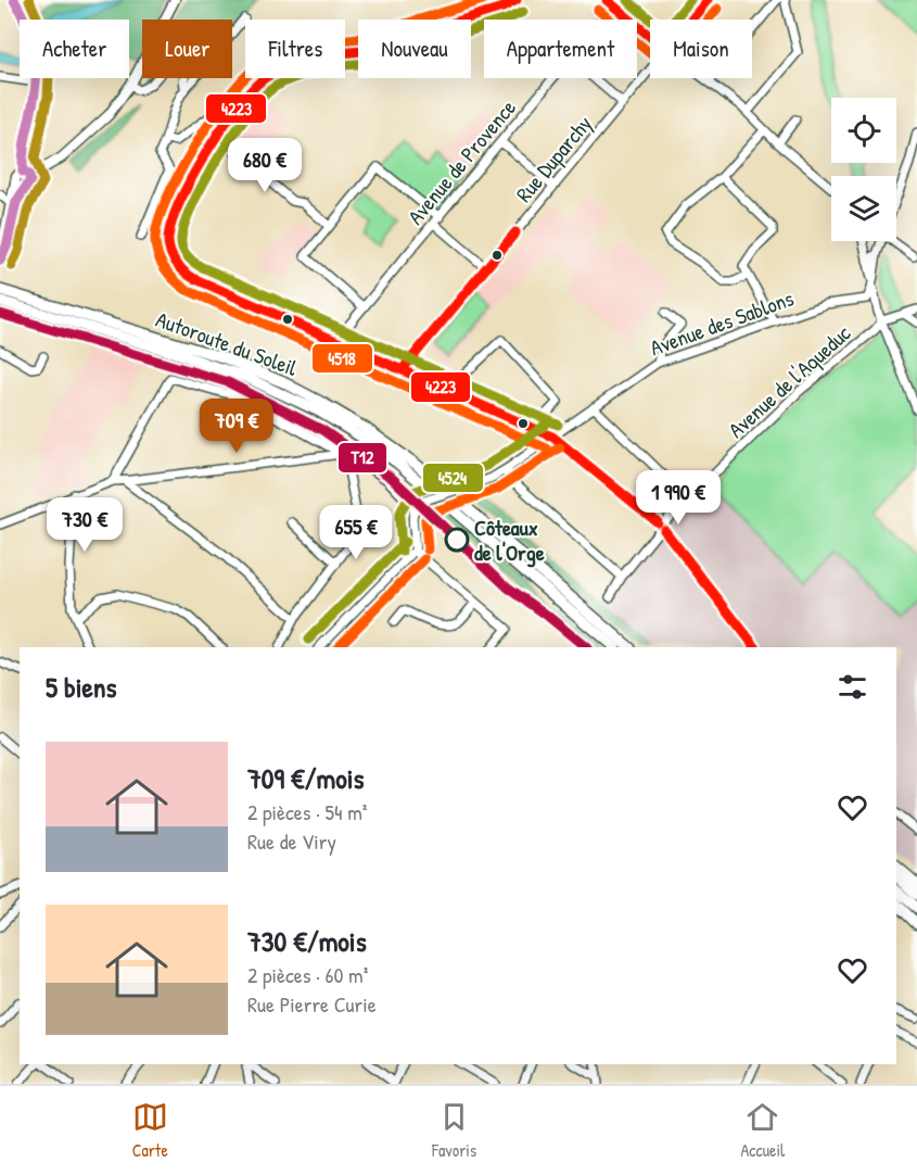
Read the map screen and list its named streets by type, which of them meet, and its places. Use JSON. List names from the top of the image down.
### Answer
{
  "streets": {
    "highway": ["Autoroute du Soleil"],
    "street": [
      "Rue Duparchy",
      "Avenue de Provence",
      "Avenue des Sablons",
      "Avenue de l'Aqueduc"
    ]
  },
  "places": ["Côteaux de l'Orge"],
  "lines": [
    "transit line 4223",
    "transit line 4518",
    "transit line 4524",
    "transit line T12"
  ],
  "page": {
    "chip": [
      "Acheter",
      "Louer",
      "Filtres",
      "Nouveau",
      "Appartement",
      "Maison"
    ],
    "price": [
      "680 €",
      "709 €",
      "1 990 €",
      "730 €",
      "655 €"
    ],
    "heading": "5 biens",
    "list": [
      {
        "name": "709 €/mois",
        "note": "2 pièces · 54 m² · Rue de Viry"
      },
      {
        "name": "730 €/mois",
        "note": "2 pièces · 60 m² · Rue Pierre Curie"
      }
    ],
    "tabs": ["Carte", "Favoris", "Accueil"]
  }
}
